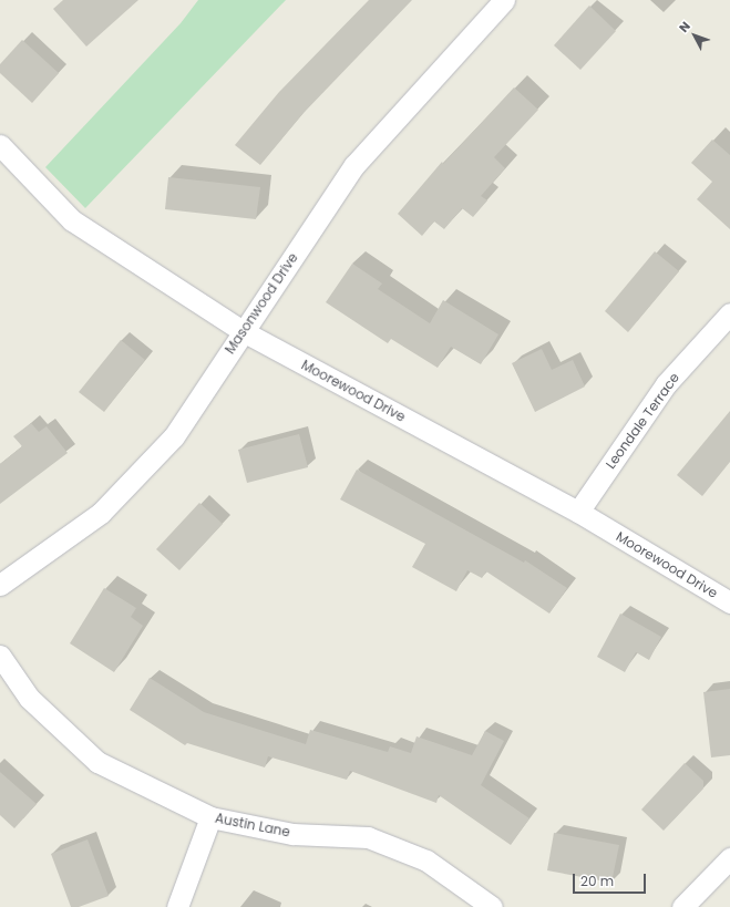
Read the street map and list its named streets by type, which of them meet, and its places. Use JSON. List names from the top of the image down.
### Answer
{
  "streets": {
    "street": [
      "Masonwood Drive",
      "Moorewood Drive",
      "Leondale Terrace",
      "Austin Lane"
    ]
  },
  "crossings": [
    ["Masonwood Drive", "Moorewood Drive"],
    ["Moorewood Drive", "Leondale Terrace"]
  ],
  "scale_bar": "20 m",
  "north": "top left"
}
